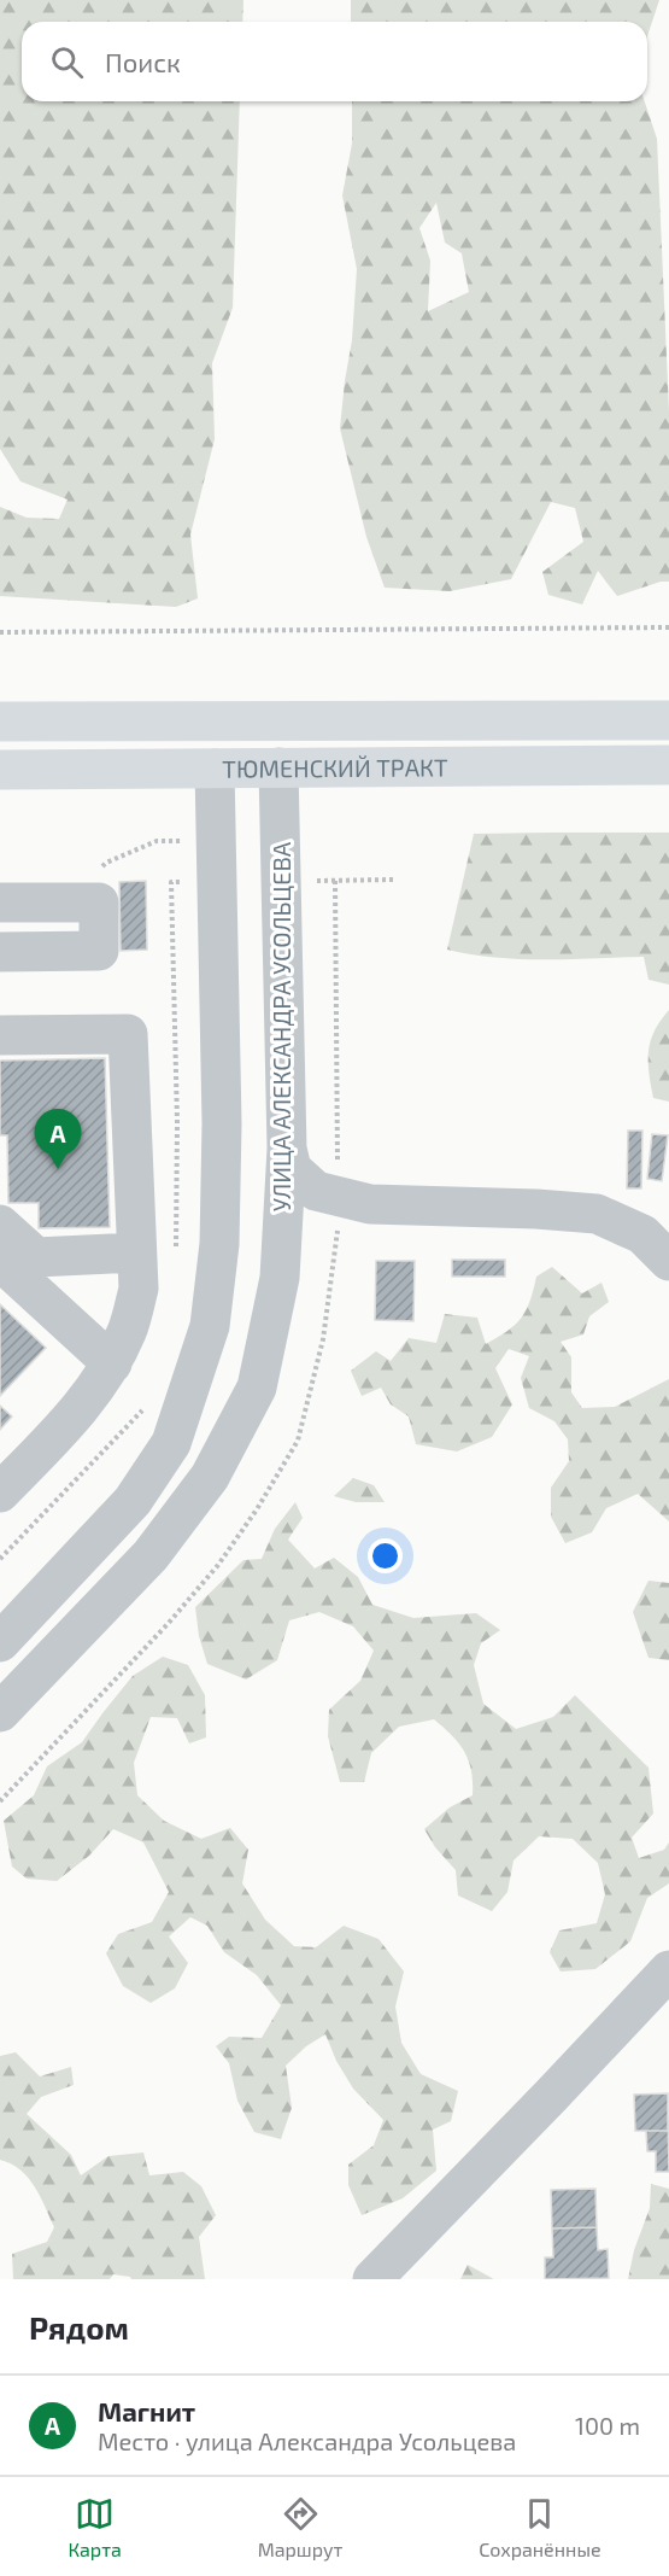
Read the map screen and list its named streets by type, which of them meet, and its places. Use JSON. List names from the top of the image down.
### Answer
{
  "streets": {
    "main road": ["ТЮМЕНСКИЙ ТРАКТ"],
    "street": ["УЛИЦА АЛЕКСАНДРА УСОЛЬЦЕВА"]
  },
  "crossings": [
    ["ТЮМЕНСКИЙ ТРАКТ", "УЛИЦА АЛЕКСАНДРА УСОЛЬЦЕВА"]
  ],
  "page": {
    "search": "Поиск",
    "pins": "A",
    "heading": "Рядом",
    "list": [
      {
        "mark": "A",
        "name": "Магнит",
        "note": "Место · улица Александра Усольцева",
        "value": "100 m"
      }
    ],
    "nav": ["Карта", "Маршрут", "Сохранённые"]
  }
}
